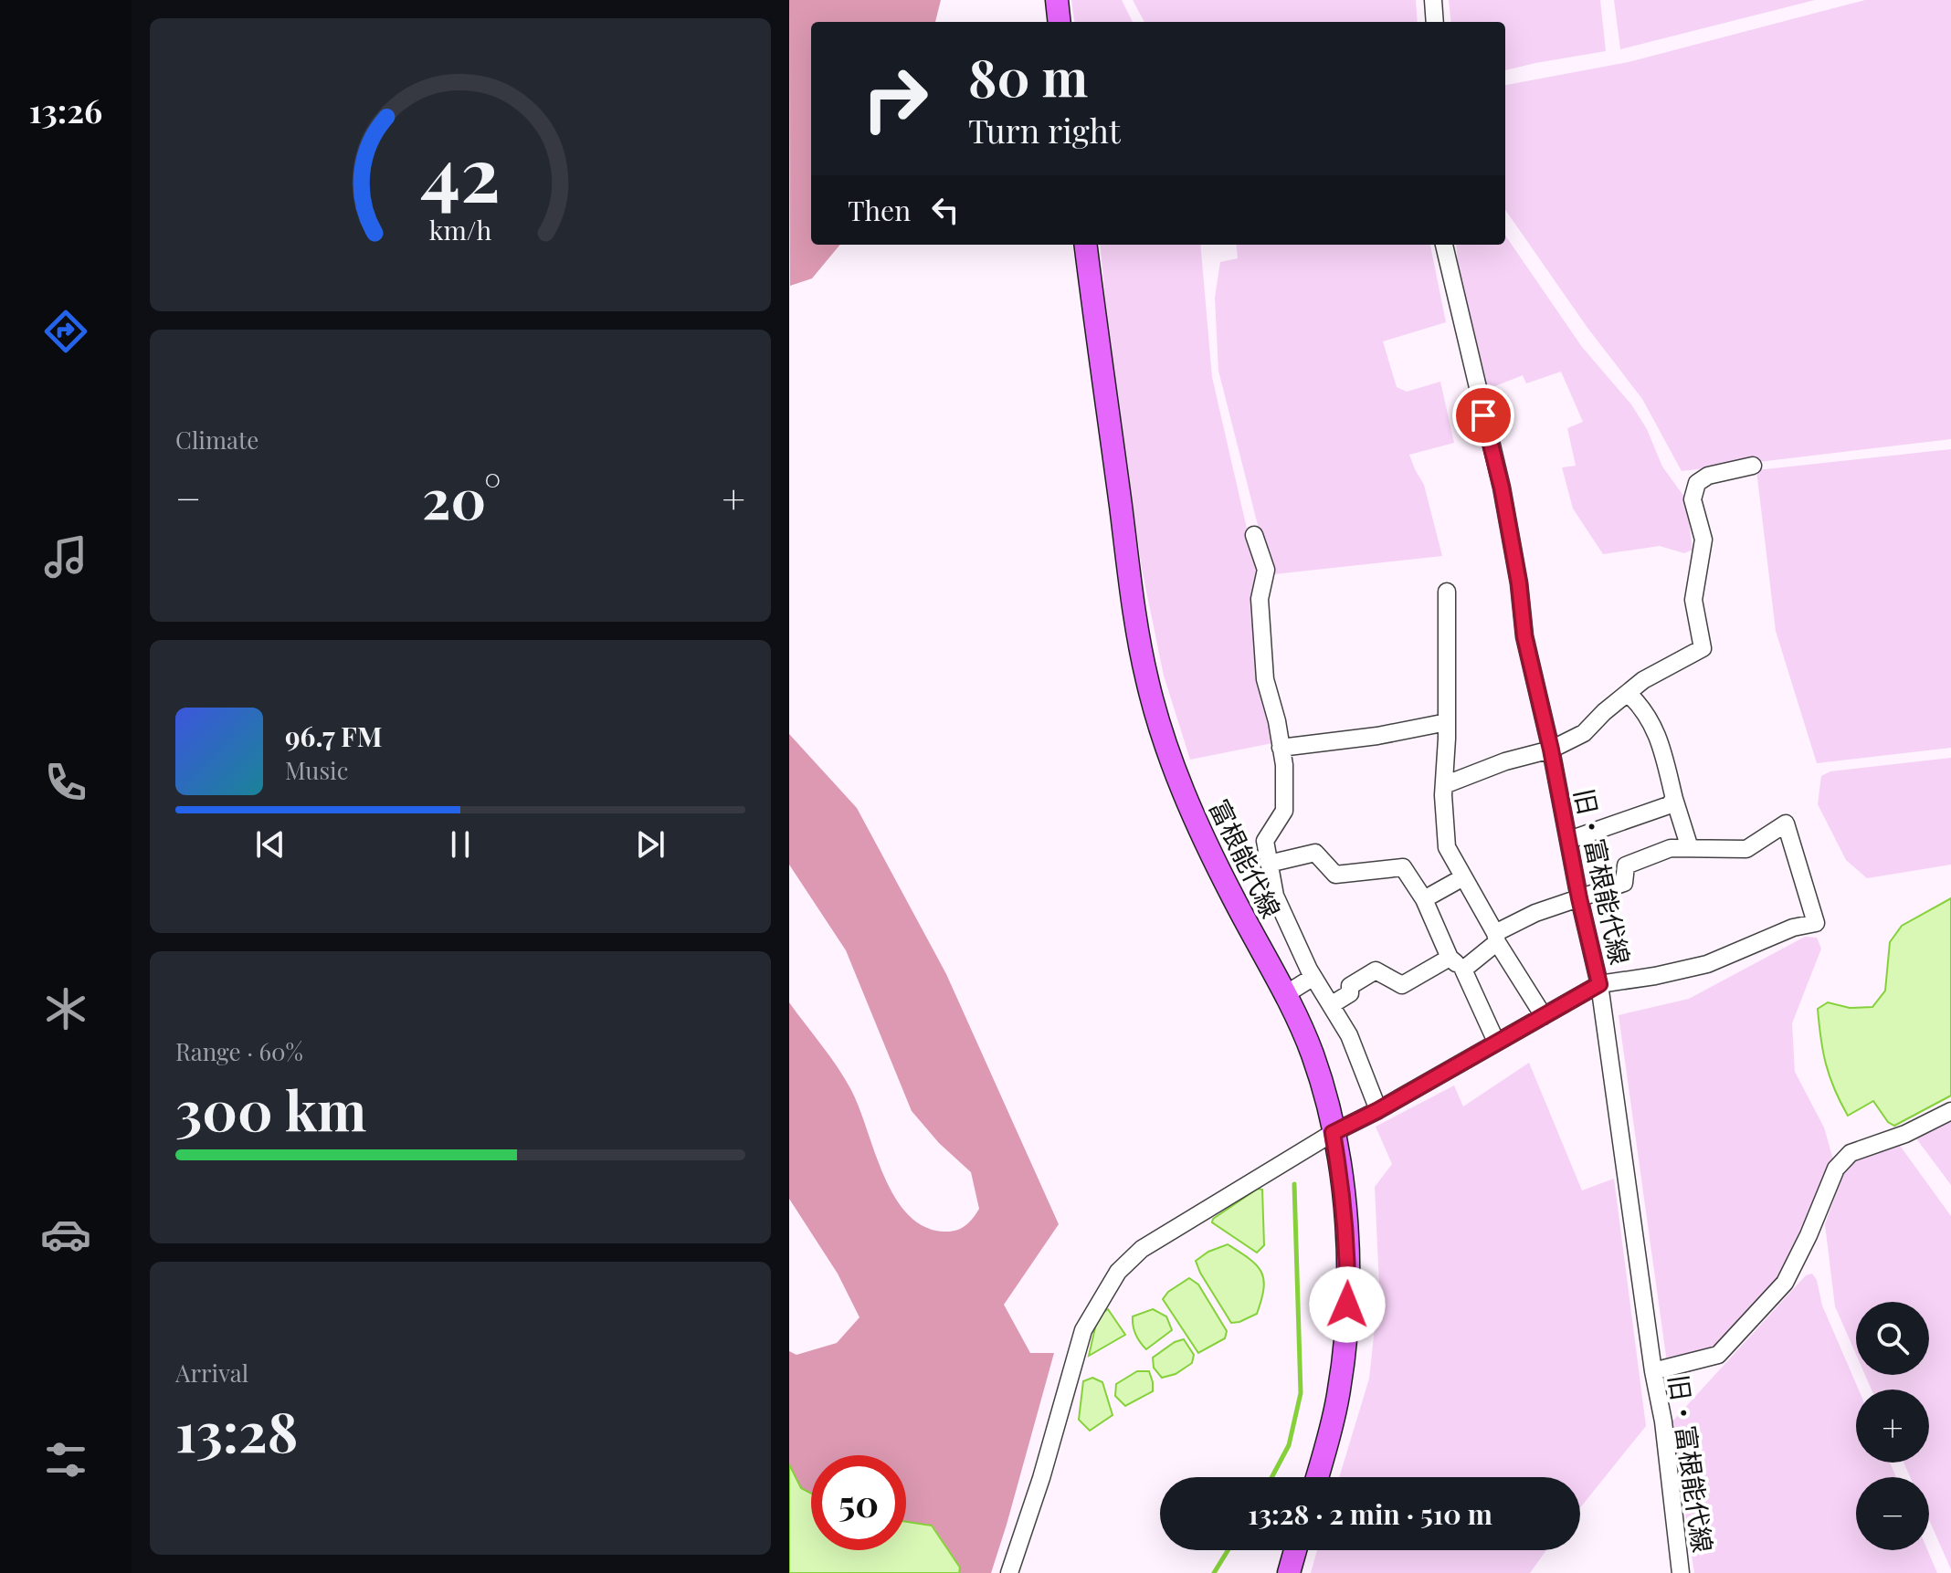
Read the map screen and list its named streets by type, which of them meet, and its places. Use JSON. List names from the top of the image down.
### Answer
{
  "streets": {
    "main road": ["富根能代線"],
    "street": ["旧・富根能代線"]
  },
  "page": {
    "tabs": "13:26",
    "turn": ["80 m", "Turn right"],
    "then": "Then",
    "tile": [
      "Climate",
      ["Range · 60%", "300 km"],
      ["Arrival", "13:28"]
    ],
    "heat": ["−", "20°", "+"],
    "song": ["96.7 FM", "Music"],
    "map_buttons": ["+", "−"],
    "limit": "50",
    "trip": "13:28 · 2 min · 510 m",
    "gauge": ["42", "km/h"]
  }
}
